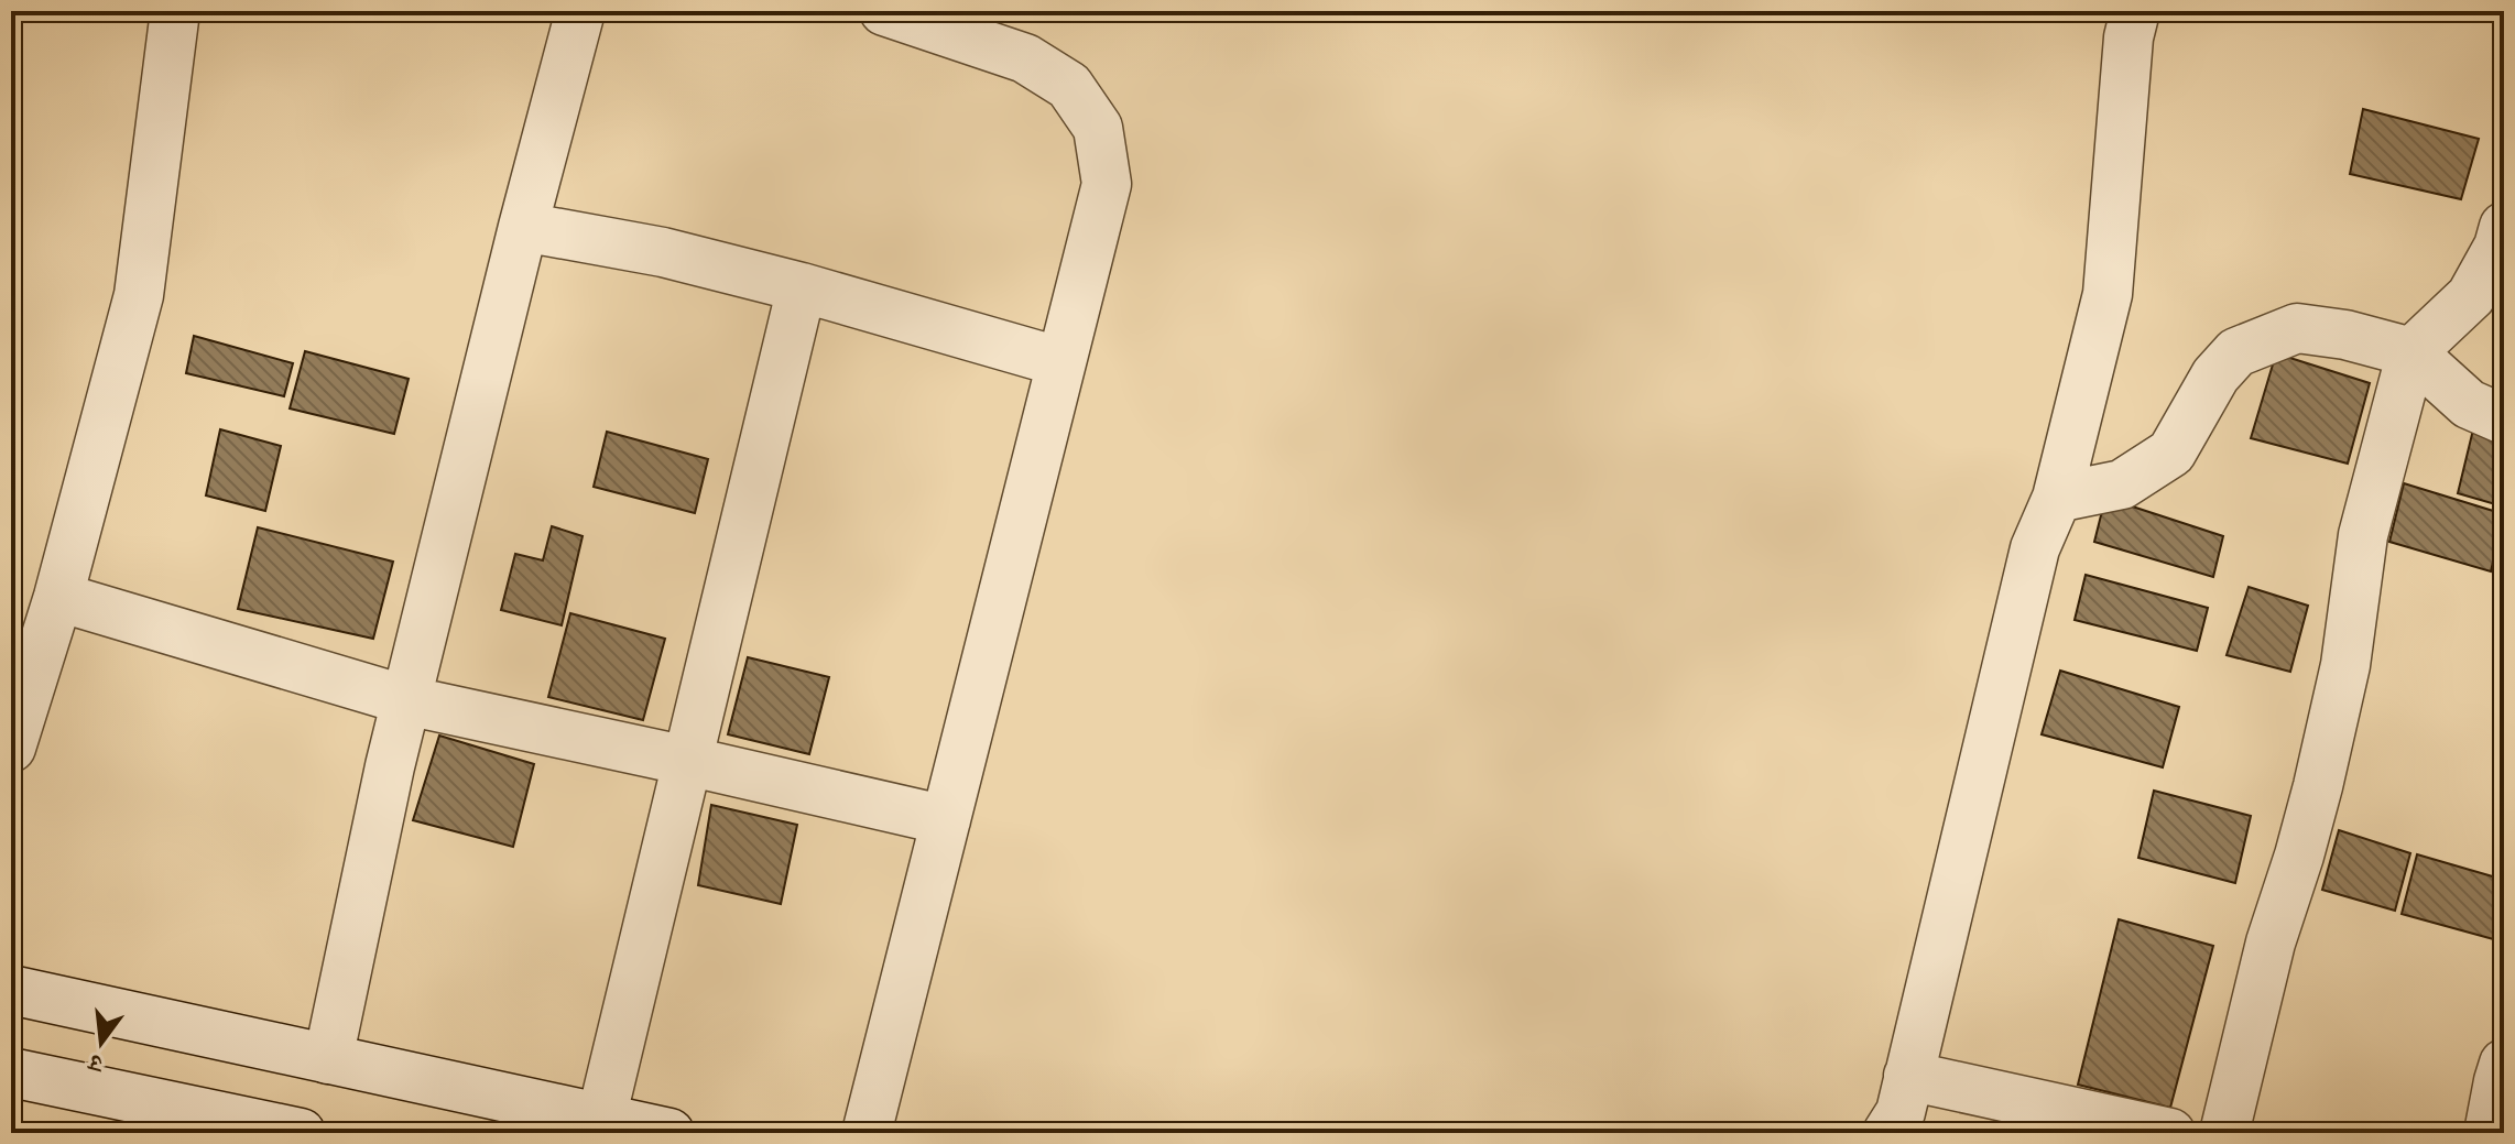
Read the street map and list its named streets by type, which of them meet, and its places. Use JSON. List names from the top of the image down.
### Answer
{
  "north": "bottom"
}
